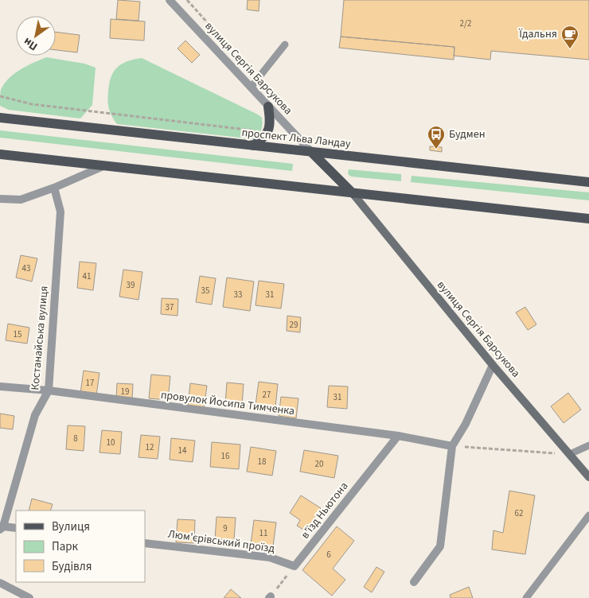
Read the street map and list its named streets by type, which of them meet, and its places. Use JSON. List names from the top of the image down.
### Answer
{
  "streets": {
    "main road": ["вулиця Сергія Барсукова", "проспект Льва Ландау"],
    "street": [
      "Костанайська вулиця",
      "провулок Йосипа Тимченка",
      "в’їзд Ньютона",
      "Люм'єрівський проїзд"
    ]
  },
  "crossings": [
    ["вулиця Сергія Барсукова", "проспект Льва Ландау"],
    ["Костанайська вулиця", "провулок Йосипа Тимченка"],
    ["провулок Йосипа Тимченка", "в’їзд Ньютона"],
    ["в’їзд Ньютона", "Люм'єрівський проїзд"]
  ],
  "places": {
    "cafe": ["Їдальня"],
    "bus stop": ["Будмен"]
  },
  "house_numbers": [
    "2/2",
    "43",
    "41",
    "39",
    "35",
    "33",
    "31",
    "37",
    "29",
    "15",
    "17",
    "19",
    "27",
    "31",
    "8",
    "10",
    "12",
    "14",
    "16",
    "18",
    "20",
    "62",
    "9",
    "11",
    "6"
  ],
  "legend": ["Вулиця", "Парк", "Будівля"],
  "north": "bottom left"
}
